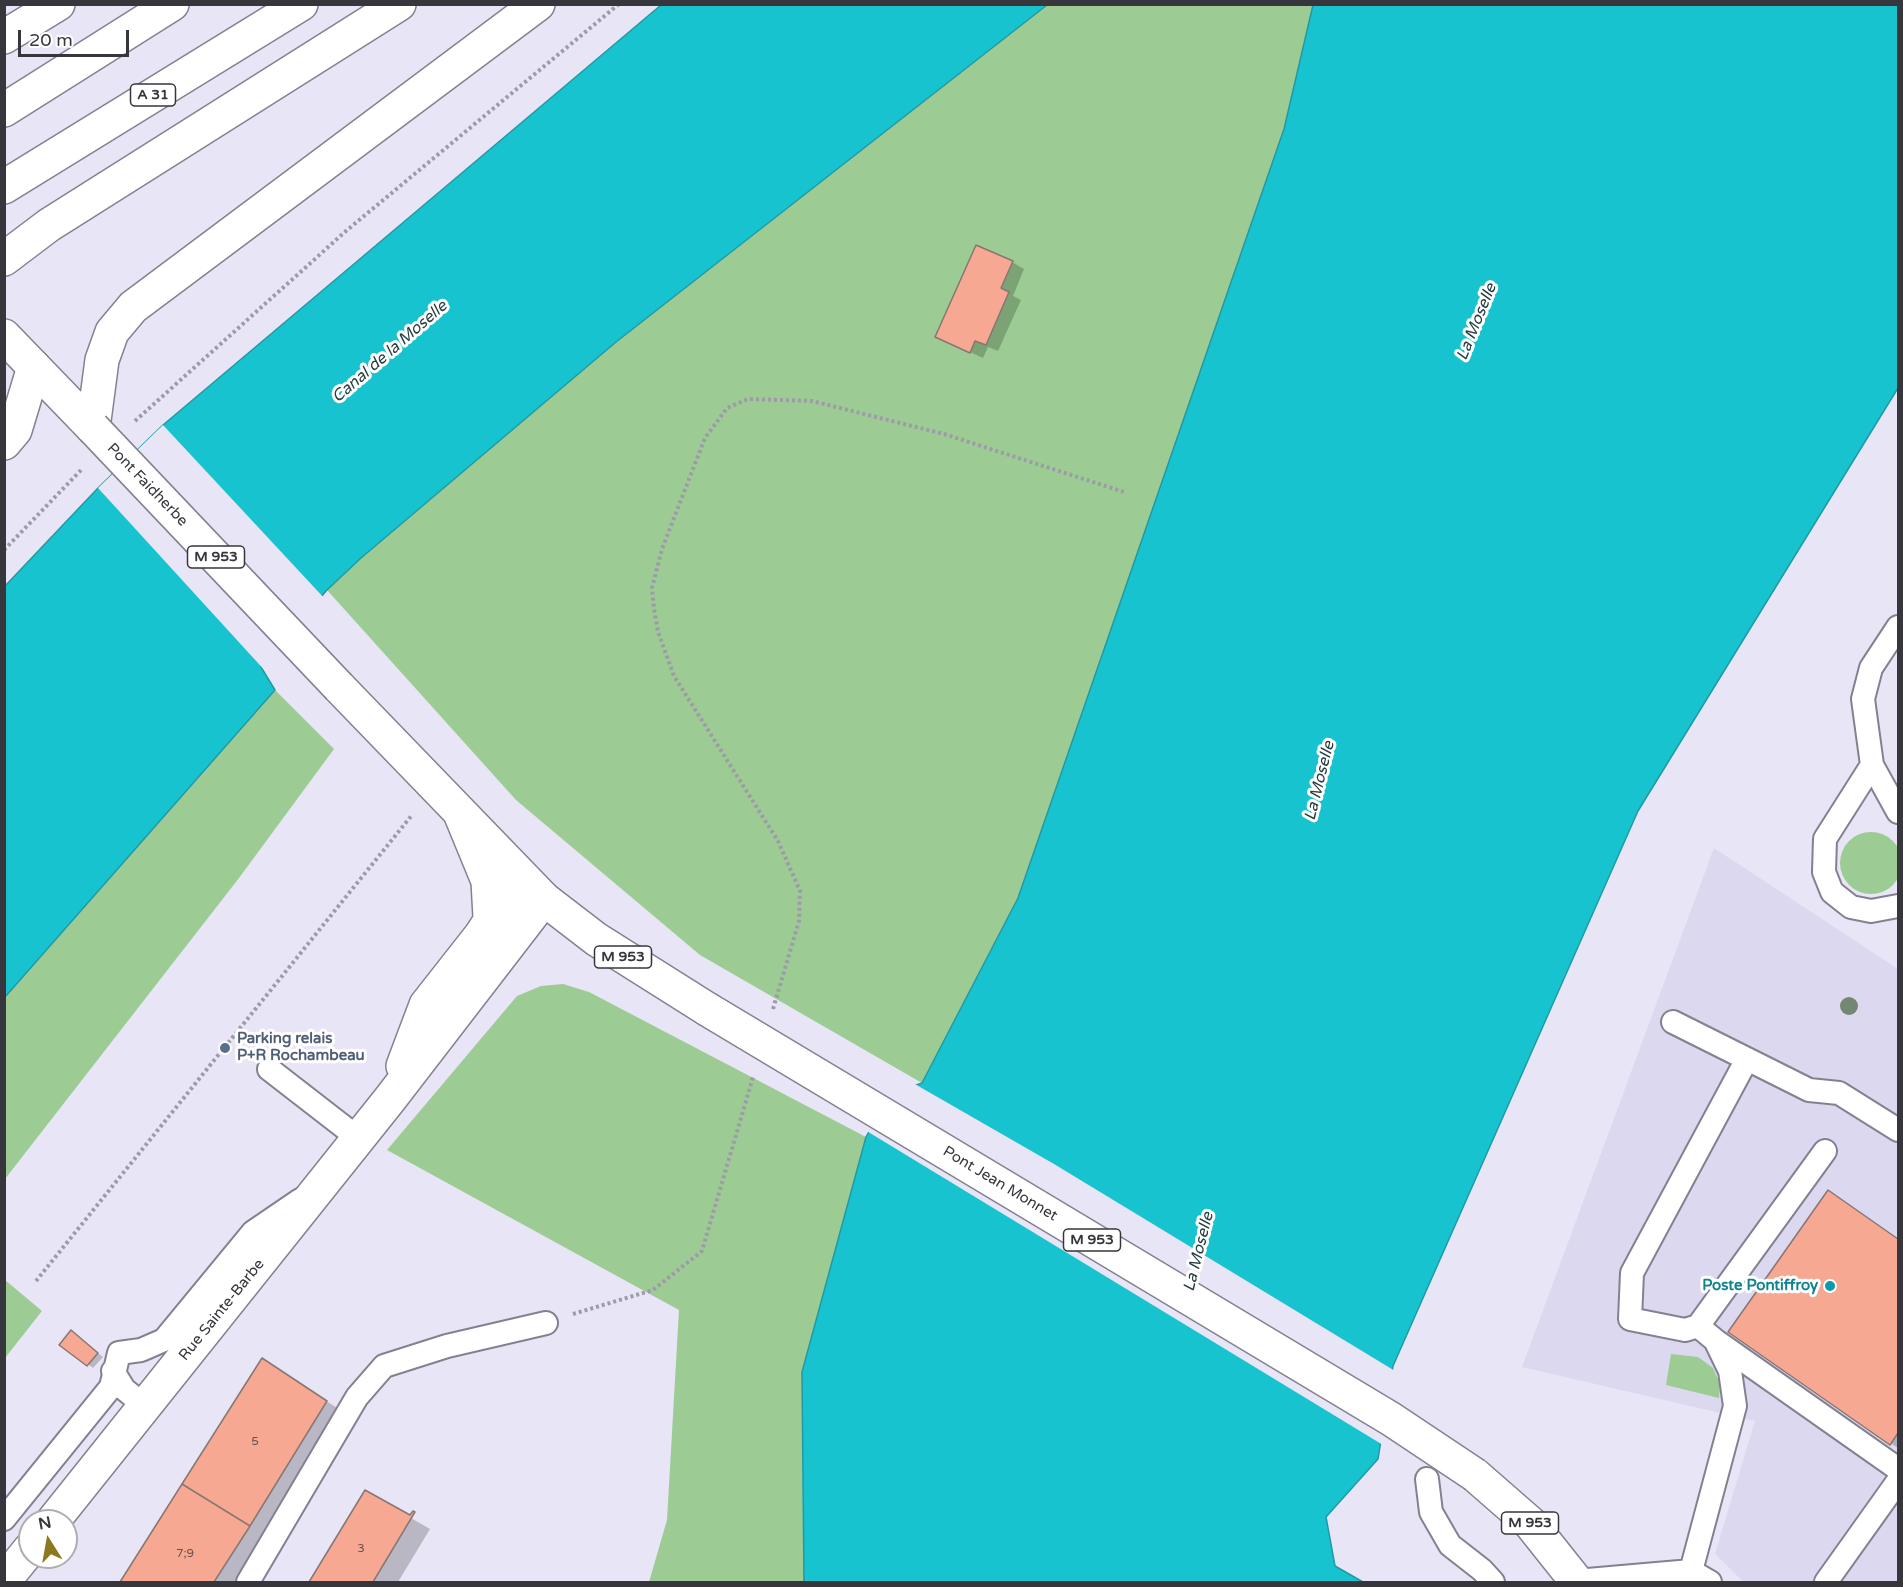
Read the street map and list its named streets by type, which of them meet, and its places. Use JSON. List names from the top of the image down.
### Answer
{
  "streets": {
    "main road": [
      "A 31",
      "Pont Faidherbe",
      "M 953",
      "Pont Jean Monnet",
      "Rue Sainte-Barbe"
    ]
  },
  "crossings": [
    ["Pont Faidherbe", "M 953"],
    ["M 953", "Pont Jean Monnet"],
    ["M 953", "Rue Sainte-Barbe"],
    ["Pont Jean Monnet", "Rue Sainte-Barbe"]
  ],
  "water": ["La Moselle", "Canal de la Moselle"],
  "places": ["Parking relais P+R Rochambeau", "Poste Pontiffroy"],
  "house_numbers": ["5", "3", "7;9"],
  "scale_bar": "20 m",
  "north": "top"
}
